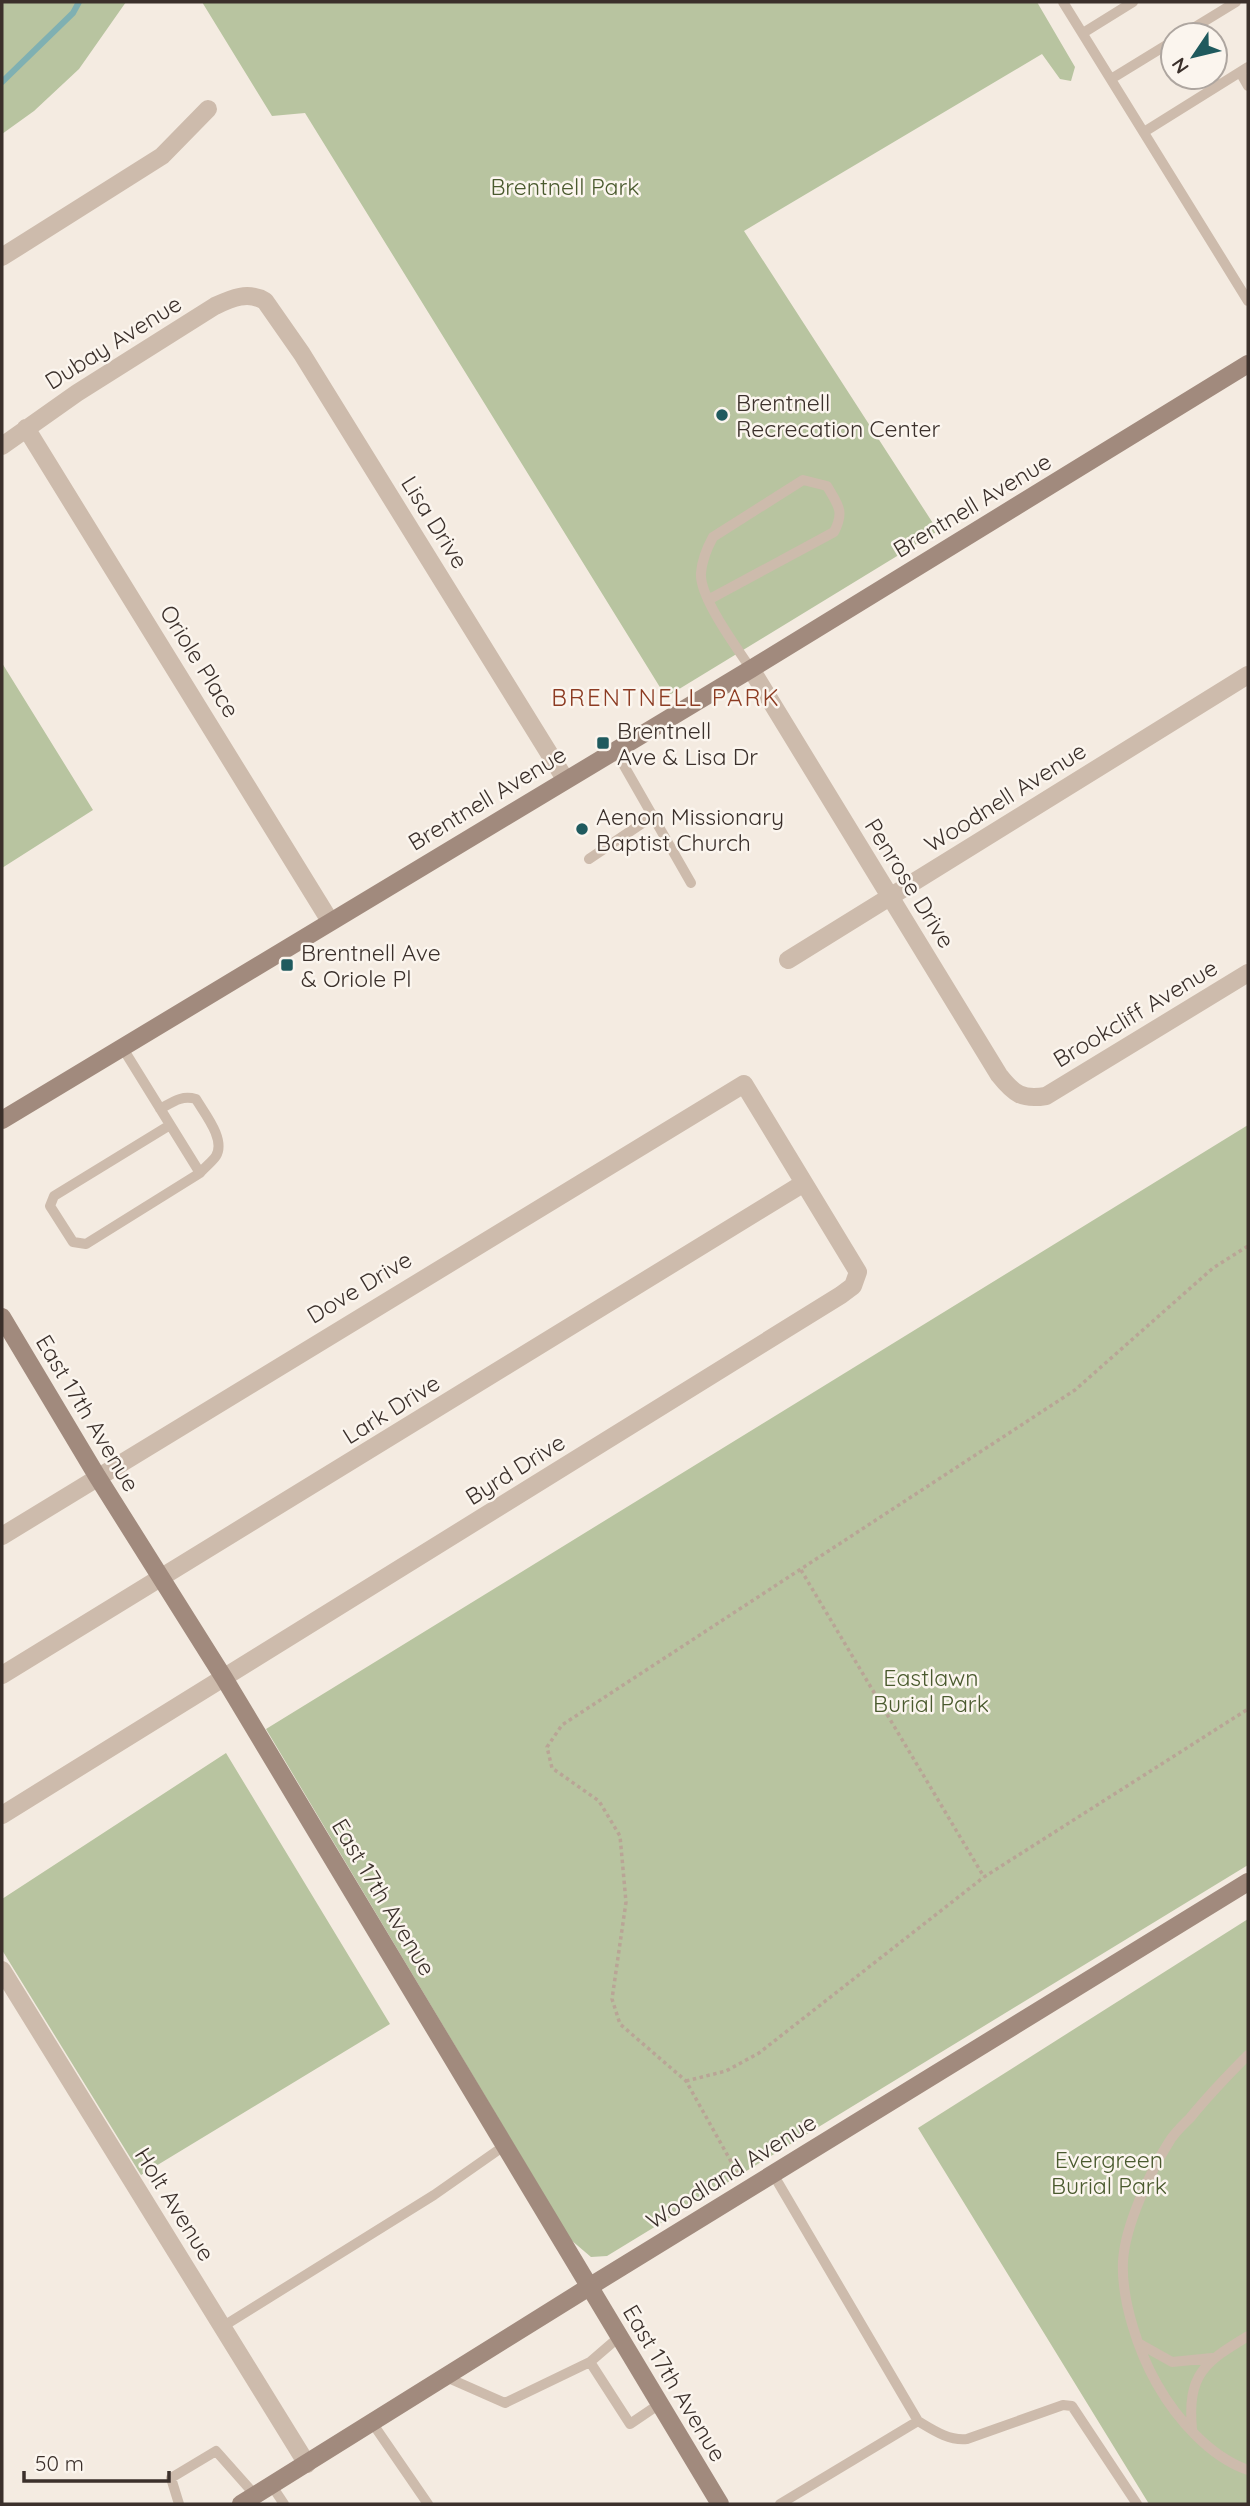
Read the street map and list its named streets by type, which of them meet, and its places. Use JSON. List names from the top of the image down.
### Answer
{
  "streets": {
    "street": [
      "Dubay Avenue",
      "Brentnell Avenue",
      "Lisa Drive",
      "Oriole Place",
      "Woodnell Avenue",
      "Penrose Drive",
      "Brookcliff Avenue",
      "Dove Drive",
      "Lark Drive",
      "East 17th Avenue",
      "Byrd Drive",
      "Woodland Avenue",
      "Holt Avenue"
    ]
  },
  "crossings": [
    ["Dubay Avenue", "Lisa Drive"],
    ["Dubay Avenue", "Oriole Place"],
    ["Brentnell Avenue", "Lisa Drive"],
    ["Brentnell Avenue", "Oriole Place"],
    ["Brentnell Avenue", "Penrose Drive"],
    ["Woodnell Avenue", "Penrose Drive"],
    ["Penrose Drive", "Brookcliff Avenue"],
    ["Dove Drive", "East 17th Avenue"],
    ["Dove Drive", "Byrd Drive"],
    ["Lark Drive", "East 17th Avenue"],
    ["Lark Drive", "Byrd Drive"],
    ["East 17th Avenue", "Byrd Drive"],
    ["East 17th Avenue", "Woodland Avenue"],
    ["Woodland Avenue", "Holt Avenue"]
  ],
  "districts": ["BRENTNELL PARK"],
  "parks": ["Brentnell Park", "Eastlawn Burial Park", "Evergreen Burial Park"],
  "places": {
    "other": ["Brentnell Recrecation Center", "Aenon Missionary Baptist Church"],
    "transit": ["Brentnell Ave & Lisa Dr", "Brentnell Ave & Oriole Pl"]
  },
  "scale_bar": "50 m",
  "north": "bottom left"
}
